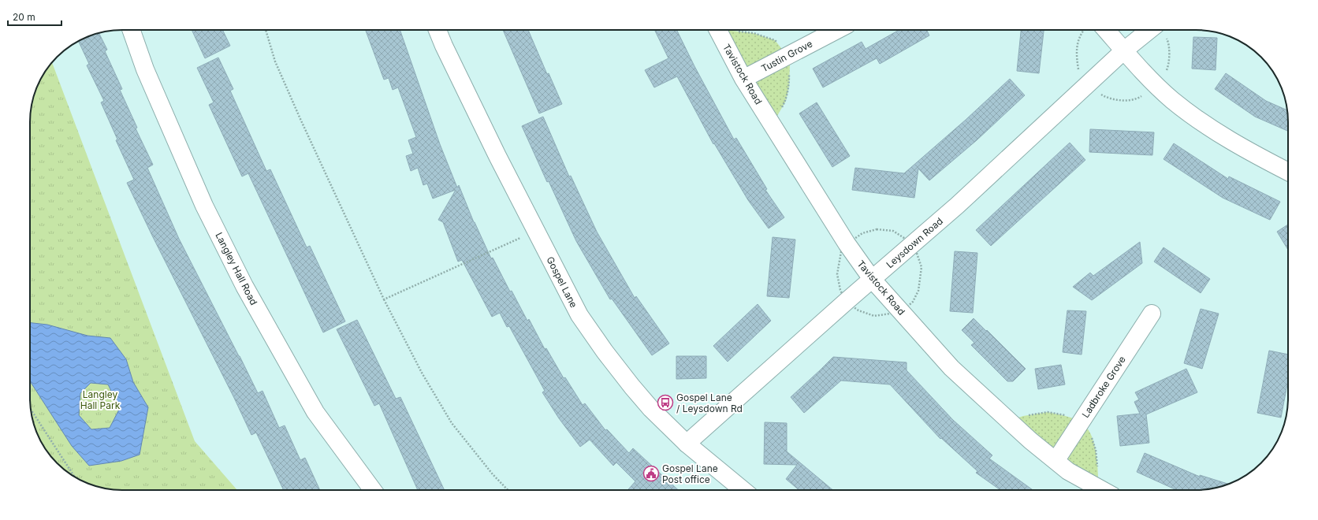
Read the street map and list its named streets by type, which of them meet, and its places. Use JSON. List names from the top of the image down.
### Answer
{
  "streets": {
    "street": [
      "Tustin Grove",
      "Tavistock Road",
      "Leysdown Road",
      "Langley Hall Road",
      "Gospel Lane",
      "Ladbroke Grove"
    ]
  },
  "crossings": [
    ["Tustin Grove", "Tavistock Road"],
    ["Tavistock Road", "Leysdown Road"],
    ["Tavistock Road", "Ladbroke Grove"],
    ["Leysdown Road", "Gospel Lane"]
  ],
  "parks": ["Langley Hall Park"],
  "places": {
    "bus stop": ["Gospel Lane / Leysdown Rd"],
    "public building": ["Gospel Lane Post office"]
  },
  "scale_bar": "20 m"
}
